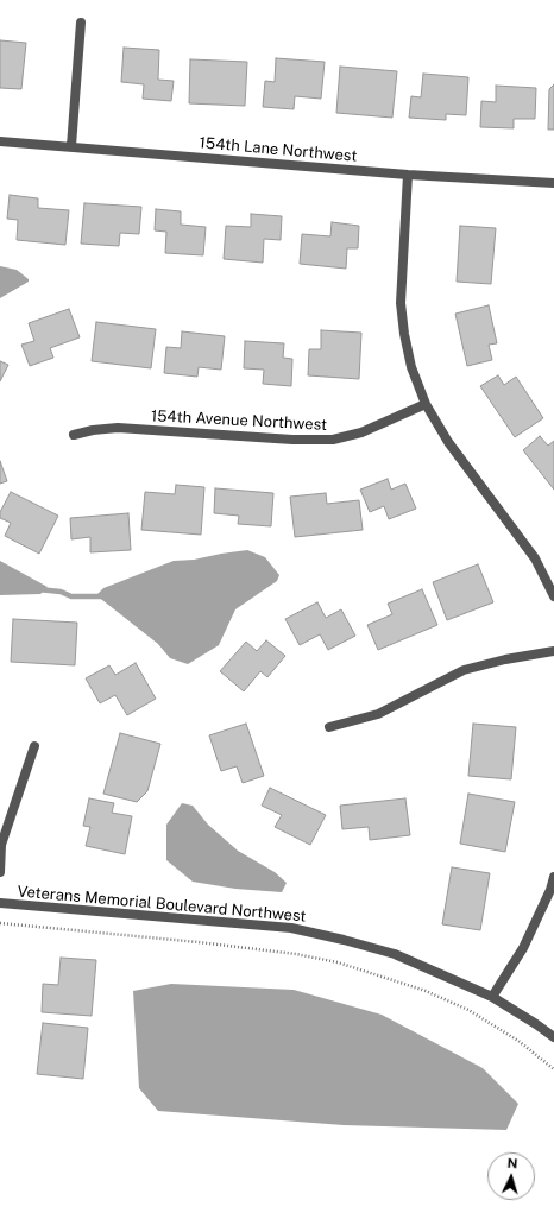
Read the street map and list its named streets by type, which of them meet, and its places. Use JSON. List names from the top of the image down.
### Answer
{
  "streets": {
    "street": ["154th Lane Northwest", "154th Avenue Northwest", "Veterans Memorial Boulevard Northwest"]
  },
  "north": "top"
}
